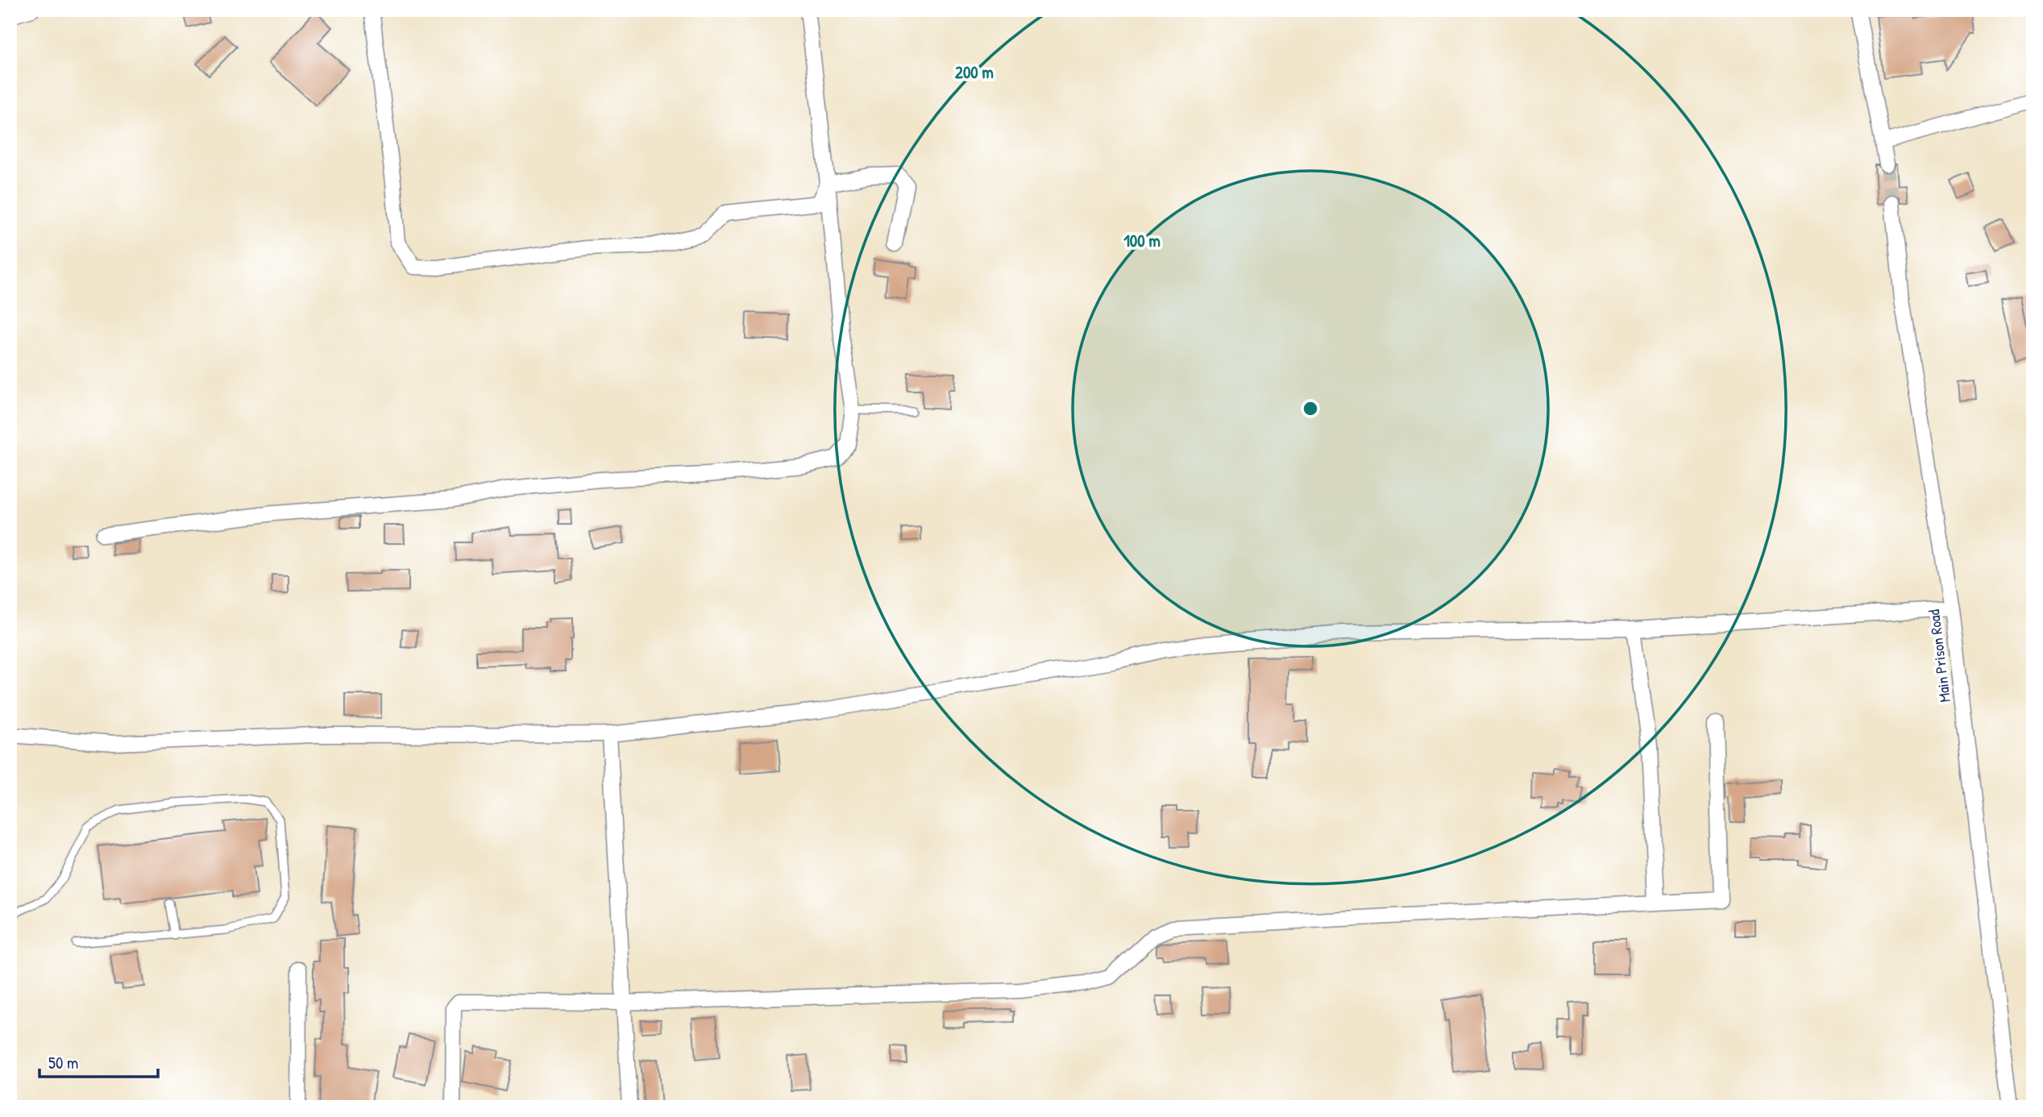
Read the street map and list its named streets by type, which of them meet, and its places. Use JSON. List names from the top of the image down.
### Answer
{
  "streets": {
    "street": ["Main Prison Road"]
  },
  "scale_bar": "50 m",
  "rings": ["200 m", "100 m"]
}
